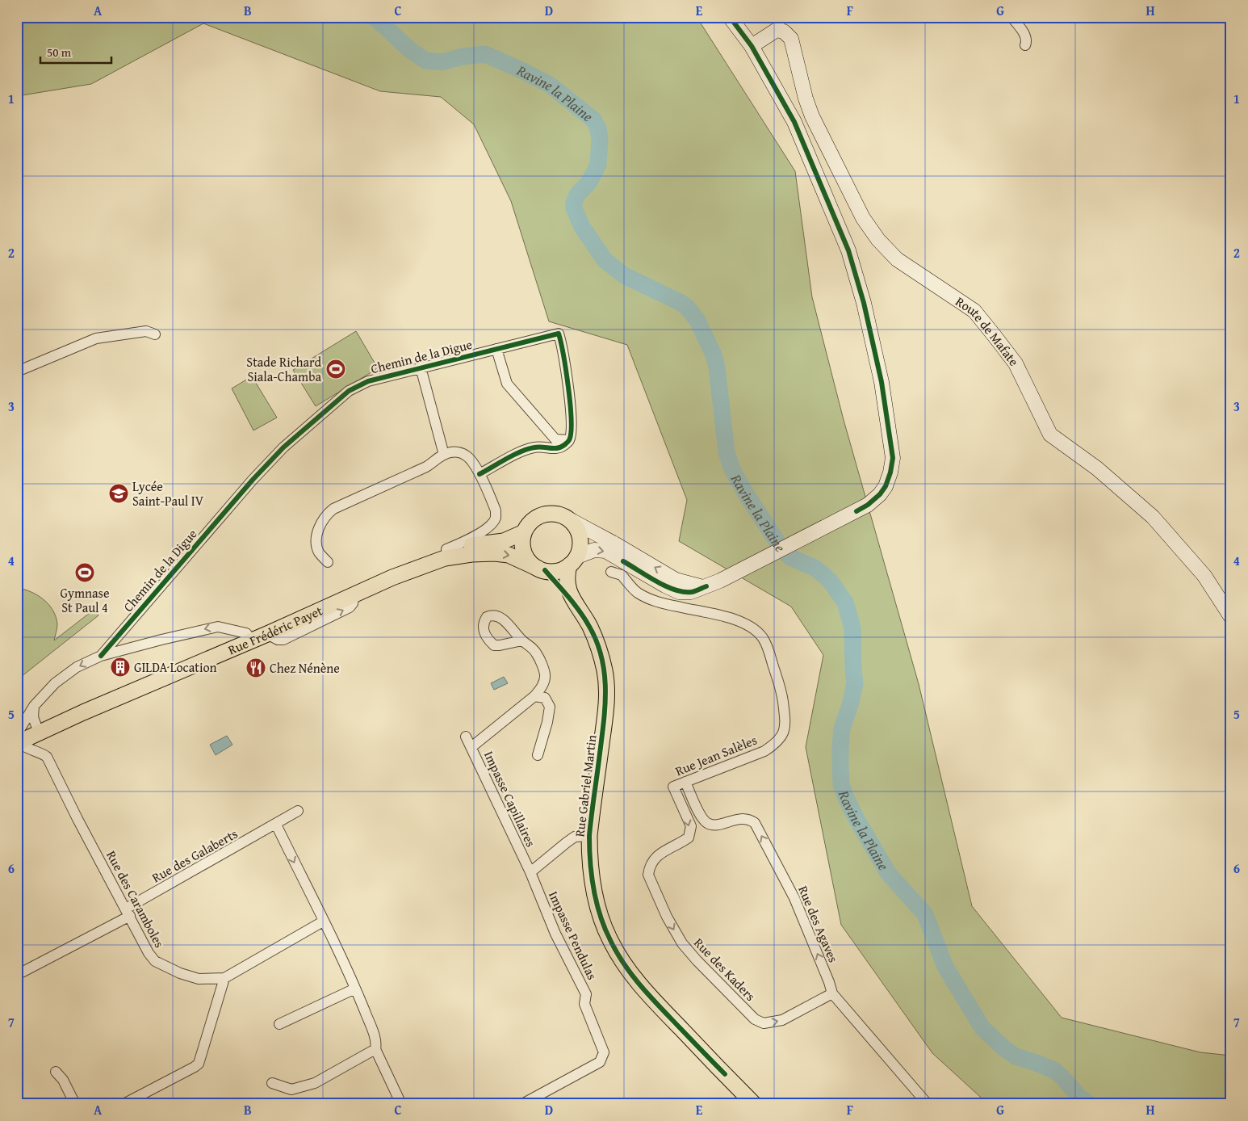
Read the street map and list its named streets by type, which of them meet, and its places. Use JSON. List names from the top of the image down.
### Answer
{
  "streets": {
    "main road": ["Route de Mafate", "Rue Frédéric Payet", "Rue Gabriel Martin"],
    "street": [
      "Chemin de la Digue",
      "Rue Jean Salèles",
      "Impasse Capillaires",
      "Rue des Galaberts",
      "Rue des Caramboles",
      "Rue des Agaves",
      "Impasse Pendulas",
      "Rue des Kaders"
    ]
  },
  "crossings": [
    ["Chemin de la Digue", "Rue Frédéric Payet"],
    ["Chemin de la Digue", "Rue des Caramboles"],
    ["Rue Frédéric Payet", "Rue Gabriel Martin"],
    ["Rue Frédéric Payet", "Rue des Caramboles"],
    ["Rue Jean Salèles", "Rue des Agaves"],
    ["Rue Jean Salèles", "Rue des Kaders"],
    ["Impasse Capillaires", "Impasse Pendulas"],
    ["Rue des Galaberts", "Rue des Caramboles"],
    ["Rue des Agaves", "Rue des Kaders"]
  ],
  "one_way": ["Rue des Agaves"],
  "water": ["Ravine la Plaine"],
  "places": {
    "sports": ["Stade Richard Siala-Chamba", "Gymnase St Paul 4"],
    "school or university": ["Lycée Saint-Paul IV"],
    "building": ["GILDA Location"],
    "restaurant": ["Chez Nénène"]
  },
  "scale_bar": "50 m",
  "grid": {
    "columns": [
      "A",
      "B",
      "C",
      "D",
      "E",
      "F",
      "G",
      "H"
    ],
    "rows": [
      "1",
      "2",
      "3",
      "4",
      "5",
      "6",
      "7"
    ]
  }
}
